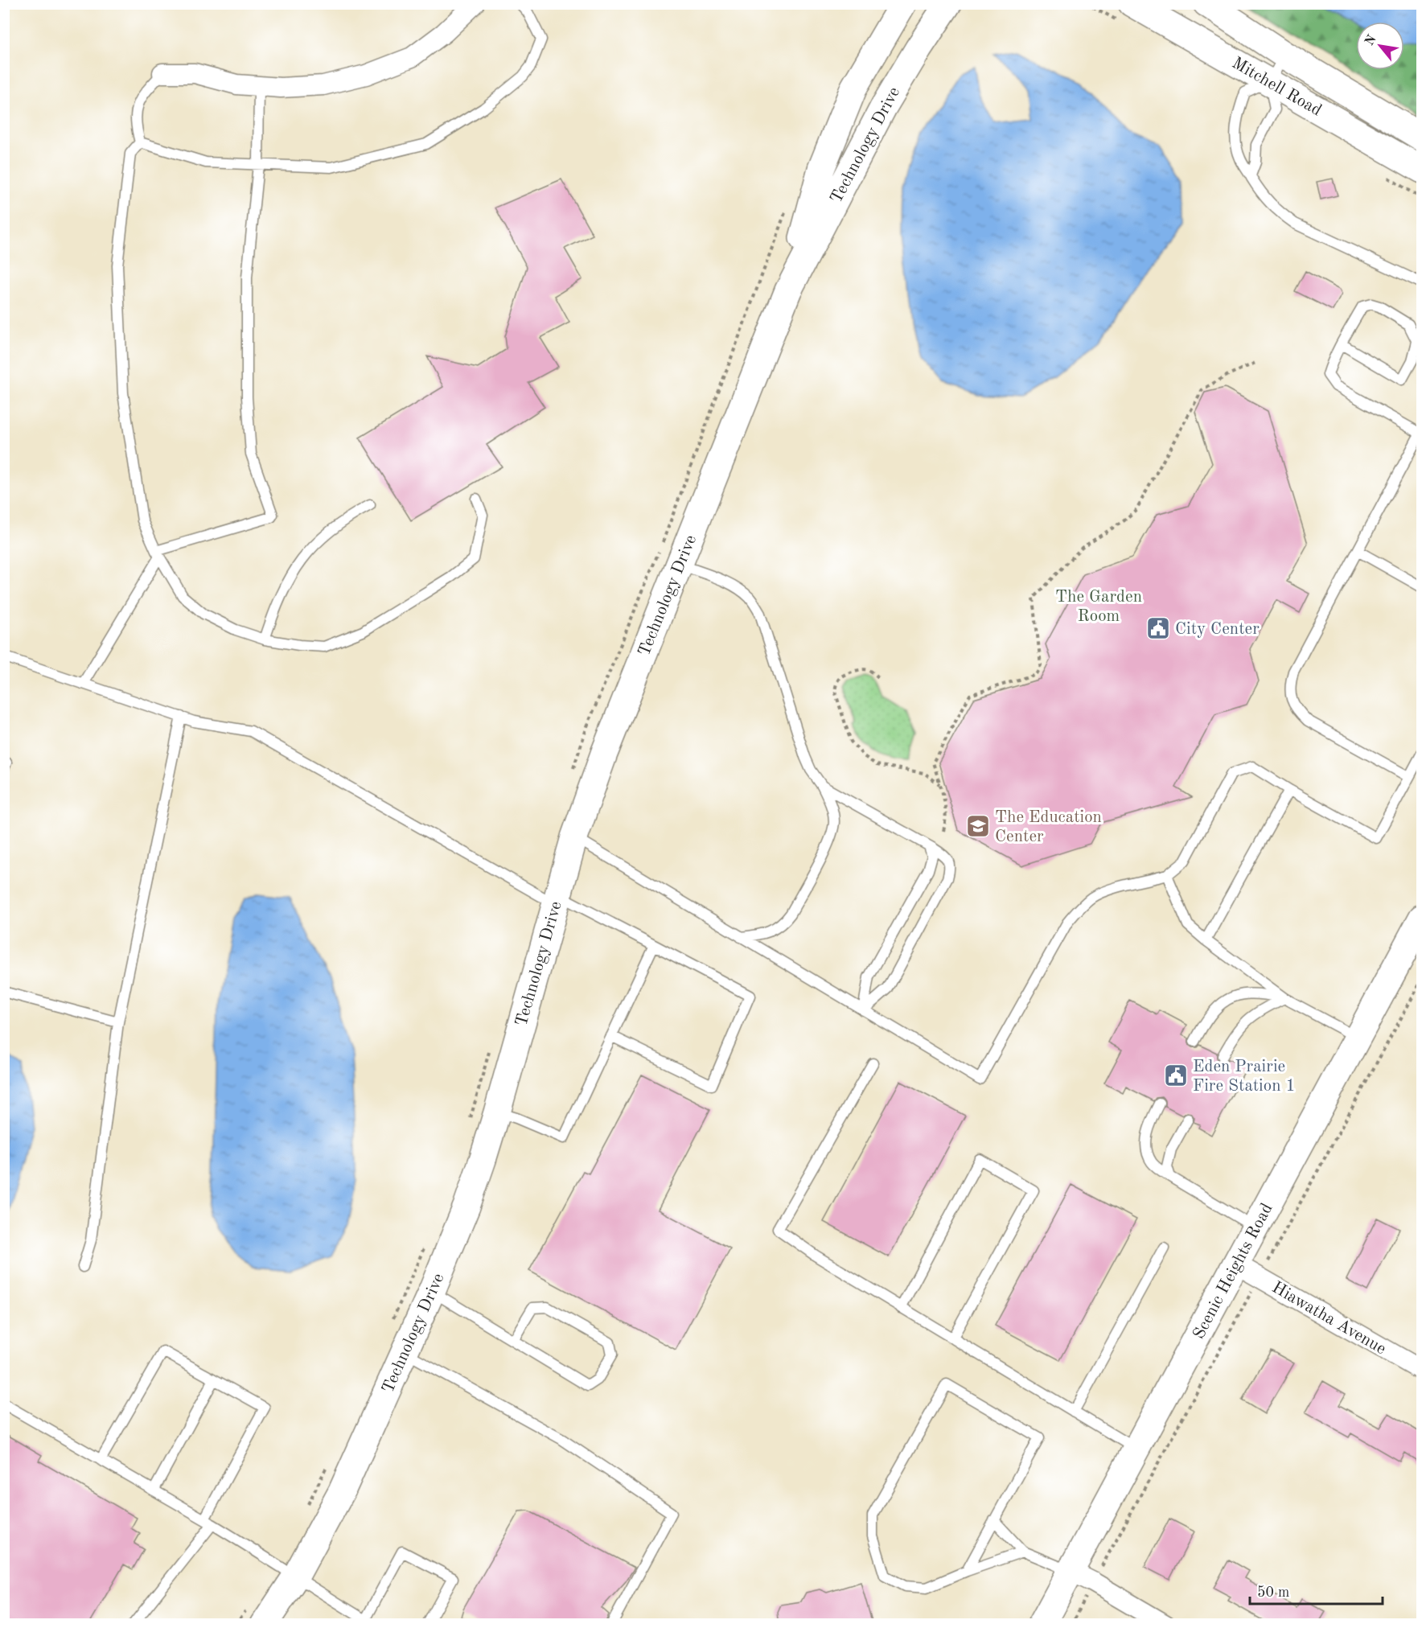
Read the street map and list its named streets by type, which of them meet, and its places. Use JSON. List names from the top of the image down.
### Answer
{
  "streets": {
    "street": [
      "Mitchell Road",
      "Technology Drive",
      "Scenic Heights Road",
      "Hiawatha Avenue"
    ]
  },
  "crossings": [
    ["Scenic Heights Road", "Hiawatha Avenue"]
  ],
  "parks": ["The Garden Room"],
  "places": {
    "public building": ["City Center", "Eden Prairie Fire Station 1"],
    "school or university": ["The Education Center"]
  },
  "scale_bar": "50 m",
  "north": "top left"
}
